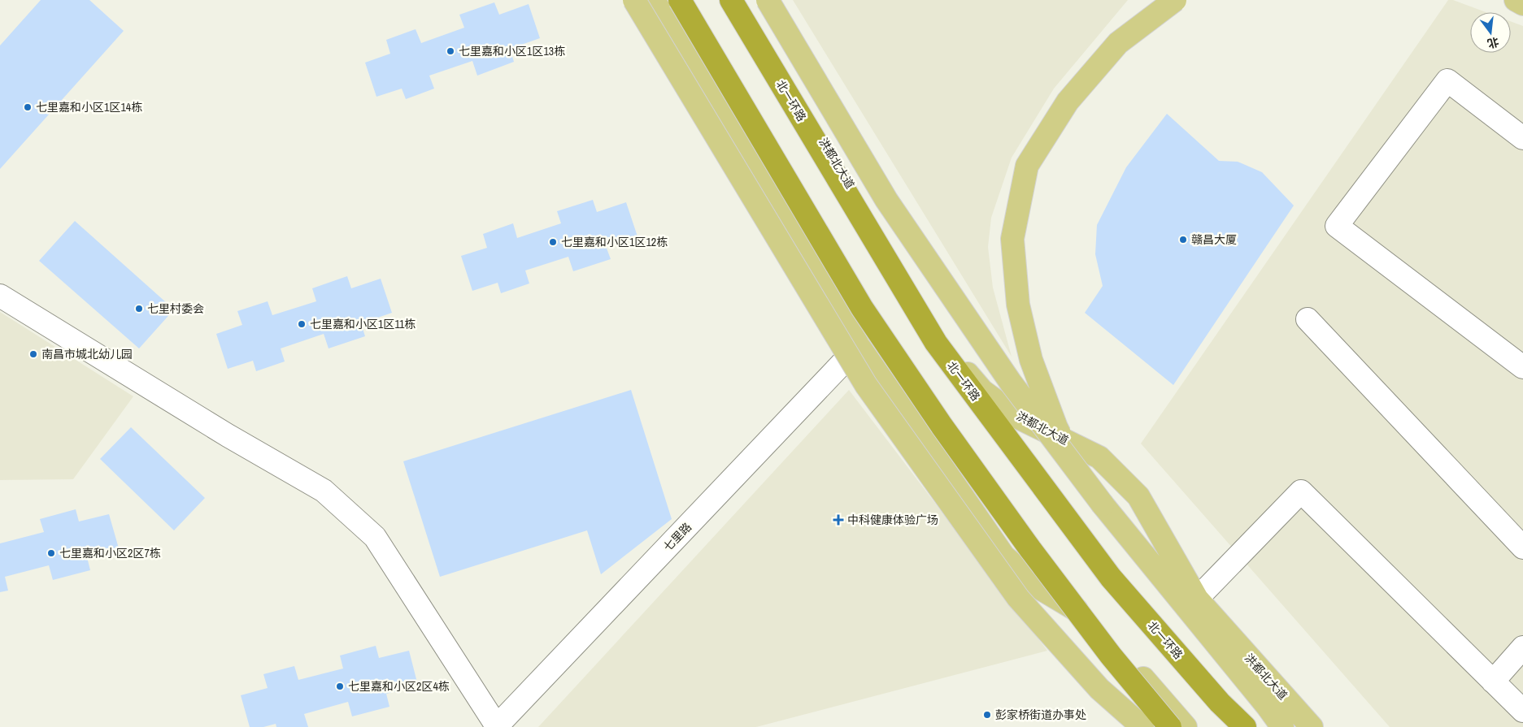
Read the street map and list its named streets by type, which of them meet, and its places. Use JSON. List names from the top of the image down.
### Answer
{
  "streets": {
    "highway": ["北一环路"],
    "main road": ["洪都北大道"],
    "street": ["七里路"]
  },
  "places": {
    "other": [
      "七里嘉和小区1区13栋",
      "七里嘉和小区1区14栋",
      "赣昌大厦",
      "七里嘉和小区1区12栋",
      "七里村委会",
      "七里嘉和小区1区11栋",
      "南昌市城北幼儿园",
      "七里嘉和小区2区7栋",
      "七里嘉和小区2区4栋",
      "彭家桥街道办事处"
    ],
    "health": ["中科健康体验广场"]
  },
  "north": "bottom"
}
